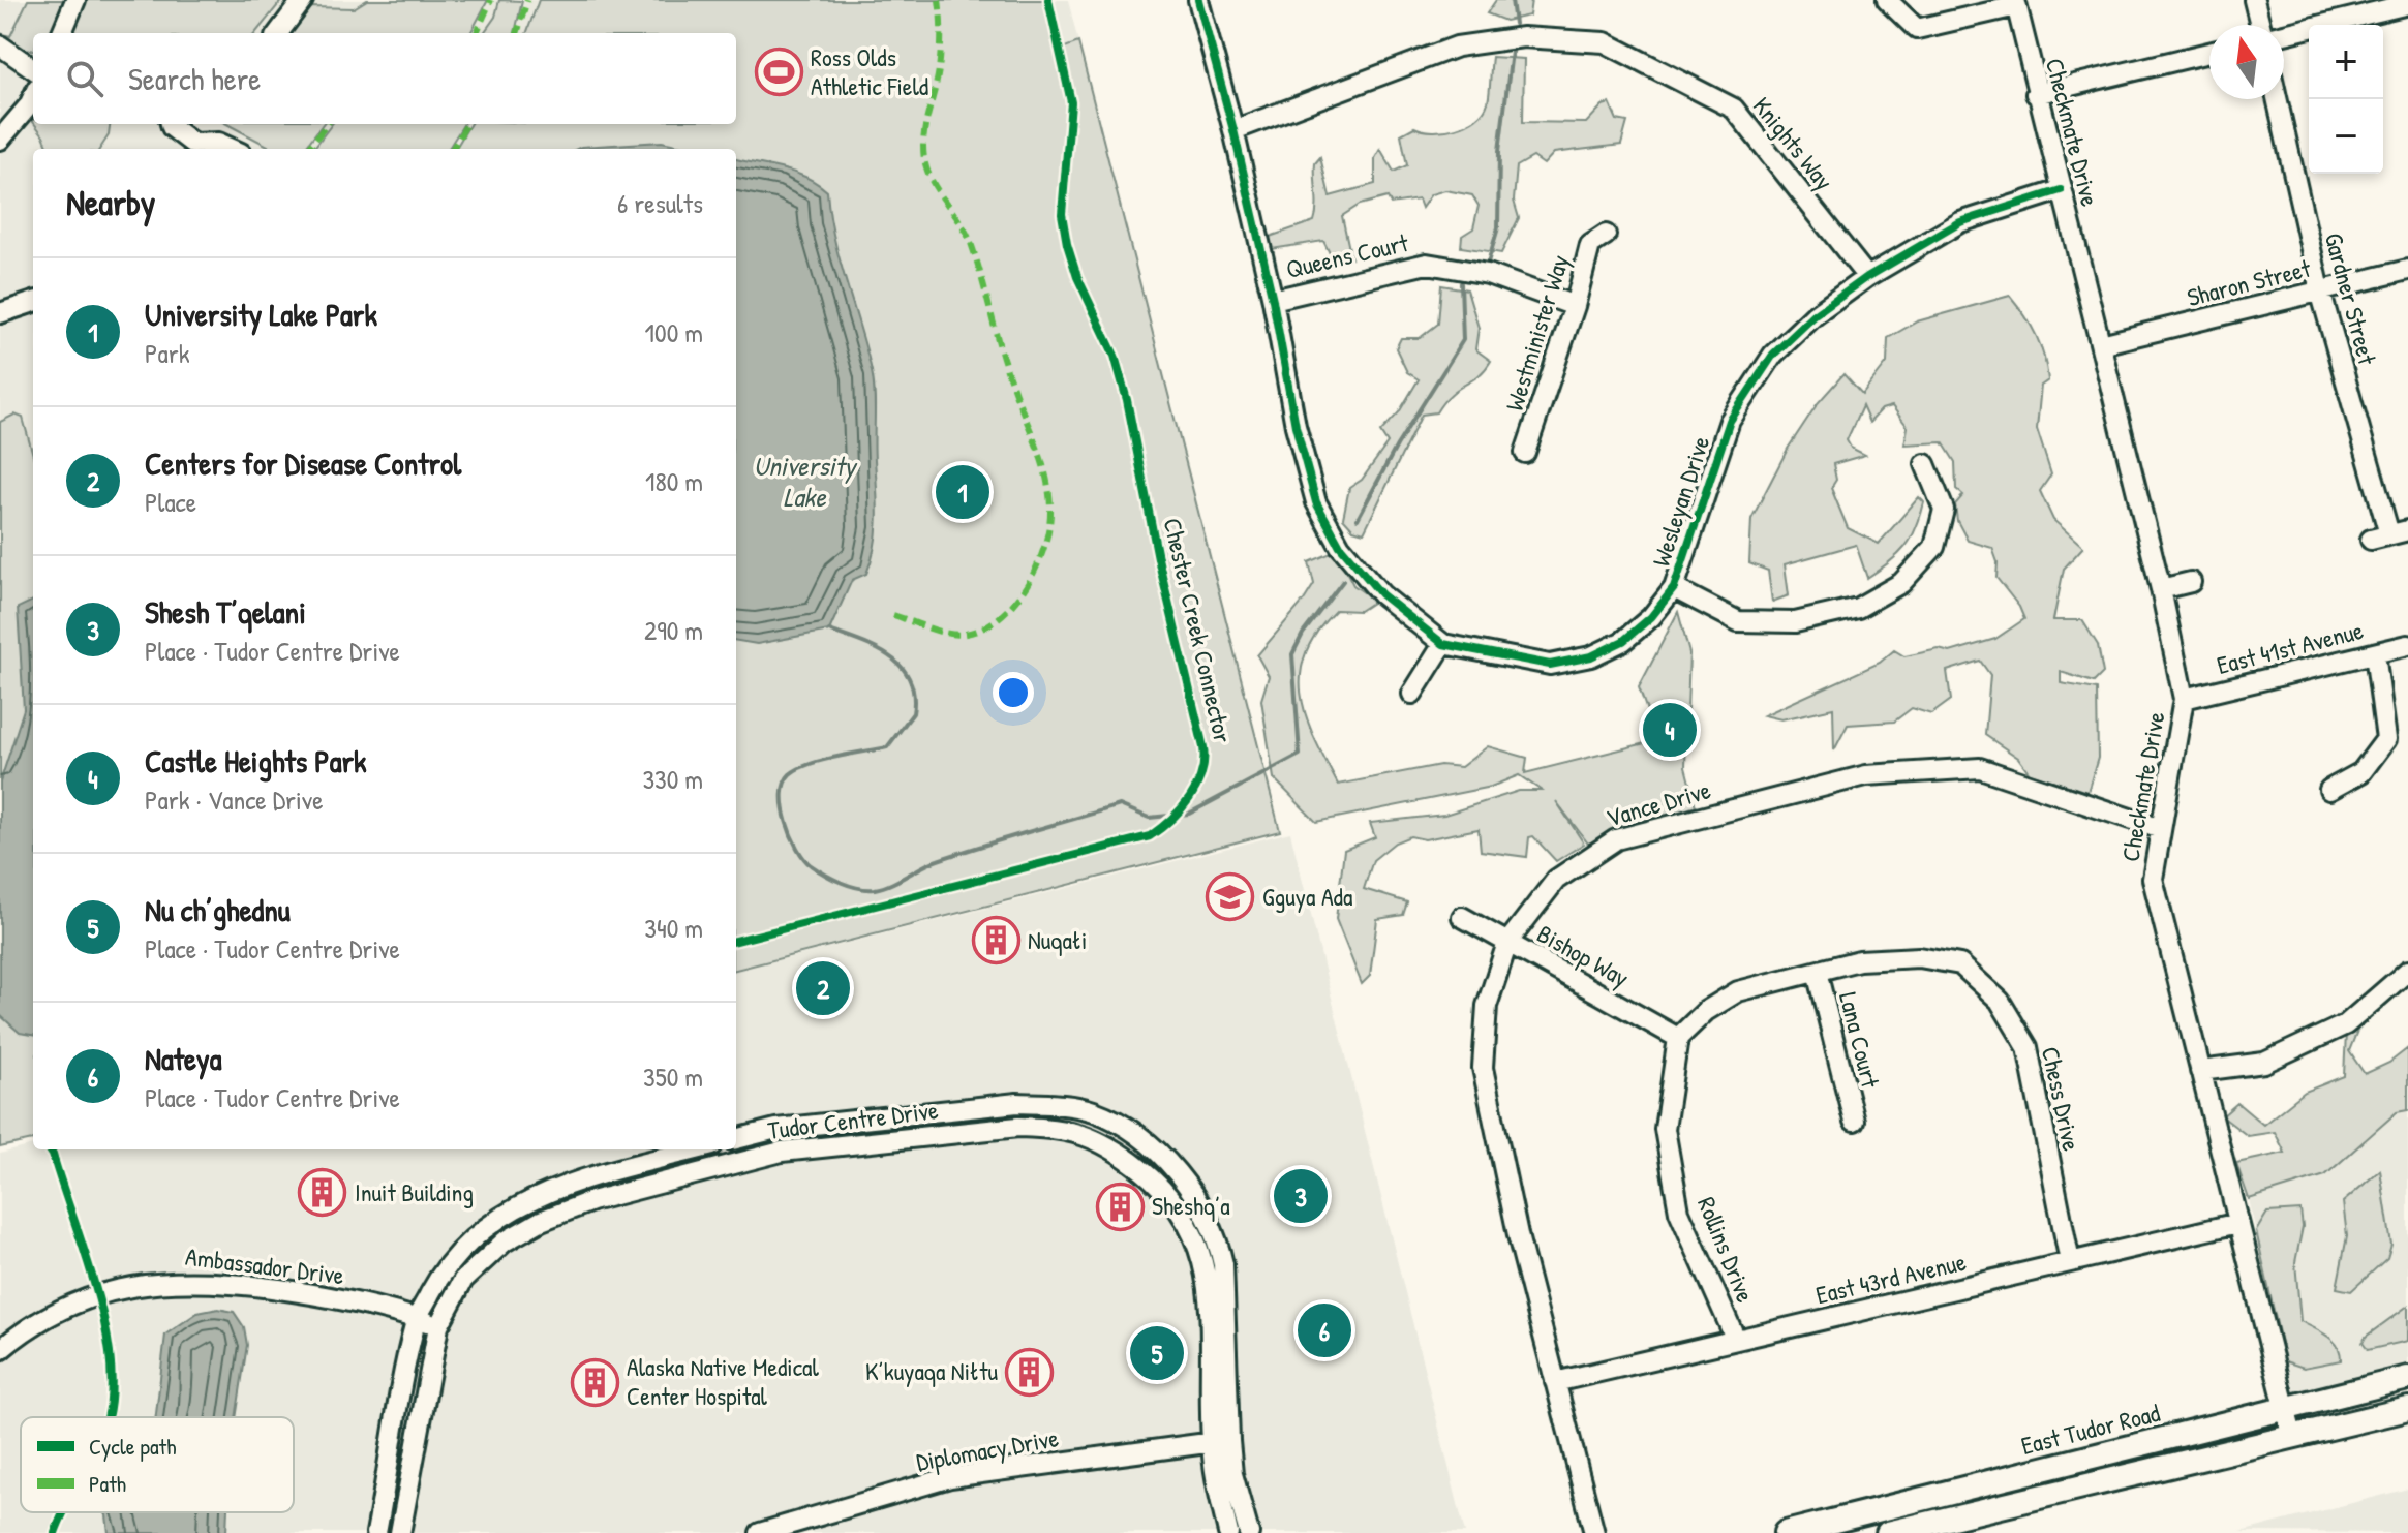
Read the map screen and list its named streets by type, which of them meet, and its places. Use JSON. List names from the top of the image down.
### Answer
{
  "streets": {
    "main road": ["East Tudor Road"],
    "street": [
      "Checkmate Drive",
      "Knights Way",
      "Queens Court",
      "Sharon Street",
      "Gardner Street",
      "Westminister Way",
      "Wesleyan Drive",
      "East 41st Avenue",
      "Vance Drive",
      "Bishop Way",
      "Lana Court",
      "Chess Drive",
      "Tudor Centre Drive",
      "Rollins Drive",
      "Ambassador Drive",
      "East 43rd Avenue",
      "Diplomacy Drive"
    ],
    "cycle path": ["Chester Creek Connector"]
  },
  "crossings": [
    ["Checkmate Drive", "Sharon Street"],
    ["Checkmate Drive", "Wesleyan Drive"],
    ["Checkmate Drive", "East 41st Avenue"],
    ["Checkmate Drive", "Vance Drive"],
    ["Checkmate Drive", "East 43rd Avenue"],
    ["Checkmate Drive", "East Tudor Road"],
    ["Knights Way", "Wesleyan Drive"],
    ["Queens Court", "Westminister Way"],
    ["Queens Court", "Wesleyan Drive"],
    ["Sharon Street", "Gardner Street"],
    ["Vance Drive", "Bishop Way"],
    ["Vance Drive", "East 43rd Avenue"],
    ["Bishop Way", "Rollins Drive"],
    ["Lana Court", "Chess Drive"],
    ["Chess Drive", "East 43rd Avenue"],
    ["Tudor Centre Drive", "Ambassador Drive"],
    ["Tudor Centre Drive", "Diplomacy Drive"],
    ["Rollins Drive", "East 43rd Avenue"]
  ],
  "water": ["University Lake"],
  "places": {
    "sports": ["Ross Olds Athletic Field"],
    "school or university": ["Gguya Ada"],
    "building": [
      "Nuqałi",
      "Inuit Building",
      "Sheshq’a",
      "K’kuyaqa Niłtu",
      "Alaska Native Medical Center Hospital"
    ]
  },
  "legend": ["Cycle path", "Path"],
  "north": "top",
  "page": {
    "map_buttons": ["+", "−"],
    "search": "Search here",
    "heading": ["Nearby", "6 results"],
    "list": [
      {
        "mark": "1",
        "name": "University Lake Park",
        "note": "Park",
        "value": "100 m"
      },
      {
        "mark": "2",
        "name": "Centers for Disease Control",
        "note": "Place",
        "value": "180 m"
      },
      {
        "mark": "3",
        "name": "Shesh T’qelani",
        "note": "Place · Tudor Centre Drive",
        "value": "290 m"
      },
      {
        "mark": "4",
        "name": "Castle Heights Park",
        "note": "Park · Vance Drive",
        "value": "330 m"
      },
      {
        "mark": "5",
        "name": "Nu ch’ghednu",
        "note": "Place · Tudor Centre Drive",
        "value": "340 m"
      },
      {
        "mark": "6",
        "name": "Nateya",
        "note": "Place · Tudor Centre Drive",
        "value": "350 m"
      }
    ],
    "pins": [
      "1",
      "4",
      "2",
      "3",
      "6",
      "5"
    ]
  }
}
